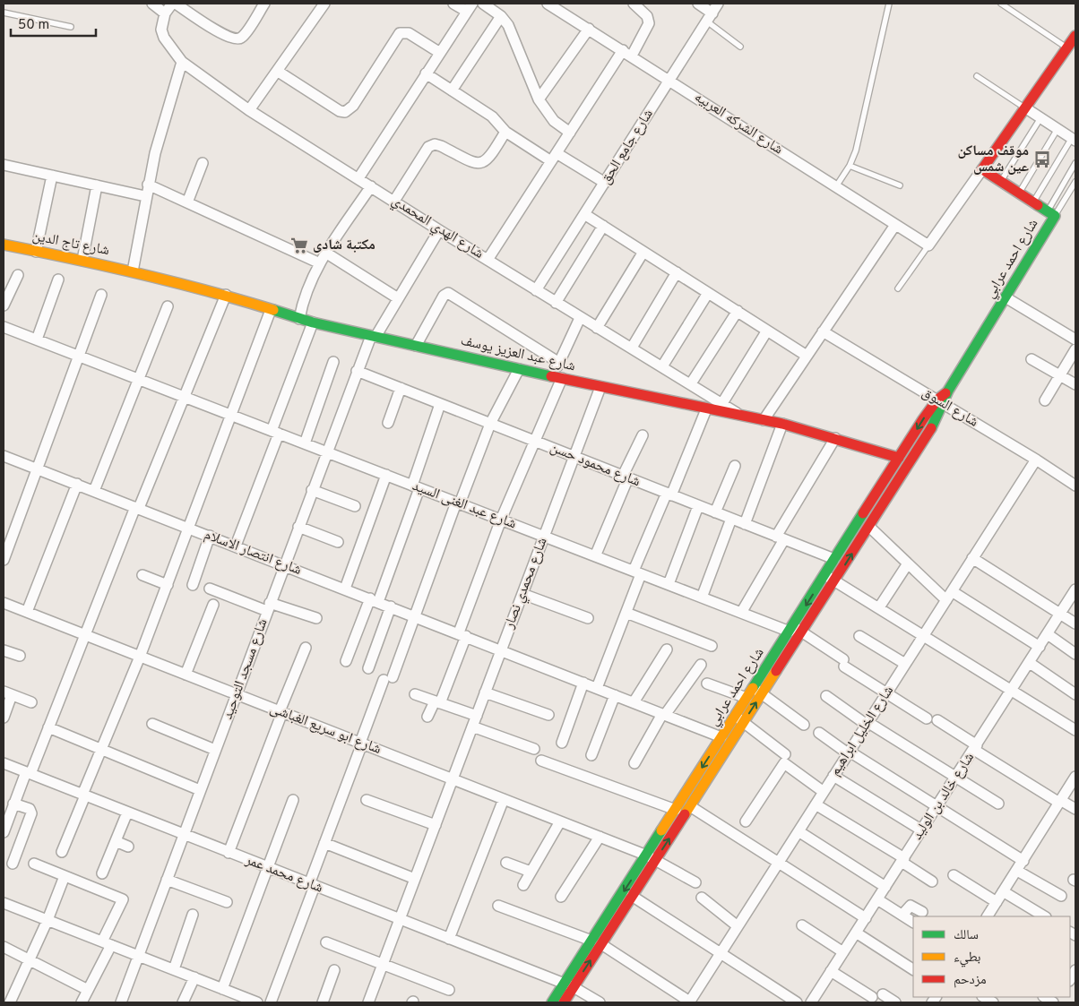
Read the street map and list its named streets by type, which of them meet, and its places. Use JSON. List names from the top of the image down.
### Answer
{
  "streets": {
    "street": [
      "شارع الشركه العربيه",
      "شارع جامع الحق",
      "شارع الهدي المحمدي",
      "شارع تاج الدين",
      "شارع احمد عرابي",
      "شارع عبد العزيز يوسف",
      "شارع السوق",
      "شارع محمود حسن",
      "شارع عبد الغنى السيد",
      "شارع انتصار الاسلام",
      "شارع محمدي نصار",
      "شارع مسجد التوحيد",
      "شارع ابو سريع الغباشى",
      "شارع الخليل ابراهيم",
      "شارع خالد بن الوليد",
      "شارع محمد عمر"
    ]
  },
  "crossings": [
    ["شارع الشركه العربيه", "شارع جامع الحق"],
    ["شارع جامع الحق", "شارع الهدي المحمدي"],
    ["شارع الهدي المحمدي", "شارع عبد العزيز يوسف"],
    ["شارع الهدي المحمدي", "شارع مسجد التوحيد"],
    ["شارع تاج الدين", "شارع عبد العزيز يوسف"],
    ["شارع احمد عرابي", "شارع عبد العزيز يوسف"],
    ["شارع احمد عرابي", "شارع السوق"],
    ["شارع احمد عرابي", "شارع محمود حسن"],
    ["شارع احمد عرابي", "شارع عبد الغنى السيد"],
    ["شارع احمد عرابي", "شارع انتصار الاسلام"],
    ["شارع احمد عرابي", "شارع ابو سريع الغباشى"],
    ["شارع احمد عرابي", "شارع محمد عمر"],
    ["شارع عبد العزيز يوسف", "شارع محمدي نصار"],
    ["شارع عبد العزيز يوسف", "شارع مسجد التوحيد"],
    ["شارع السوق", "شارع الخليل ابراهيم"],
    ["شارع محمود حسن", "شارع محمدي نصار"],
    ["شارع محمود حسن", "شارع مسجد التوحيد"],
    ["شارع عبد الغنى السيد", "شارع محمدي نصار"],
    ["شارع عبد الغنى السيد", "شارع مسجد التوحيد"],
    ["شارع عبد الغنى السيد", "شارع الخليل ابراهيم"],
    ["شارع عبد الغنى السيد", "شارع خالد بن الوليد"],
    ["شارع انتصار الاسلام", "شارع محمدي نصار"],
    ["شارع انتصار الاسلام", "شارع مسجد التوحيد"],
    ["شارع محمدي نصار", "شارع ابو سريع الغباشى"],
    ["شارع محمدي نصار", "شارع محمد عمر"],
    ["شارع مسجد التوحيد", "شارع ابو سريع الغباشى"],
    ["شارع مسجد التوحيد", "شارع محمد عمر"]
  ],
  "places": {
    "bus stop": ["موقف مساكن عين شمس"],
    "supermarket": ["مكتبة شادى"]
  },
  "legend": ["سالك", "بطيء", "مزدحم"],
  "scale_bar": "50 m"
}
